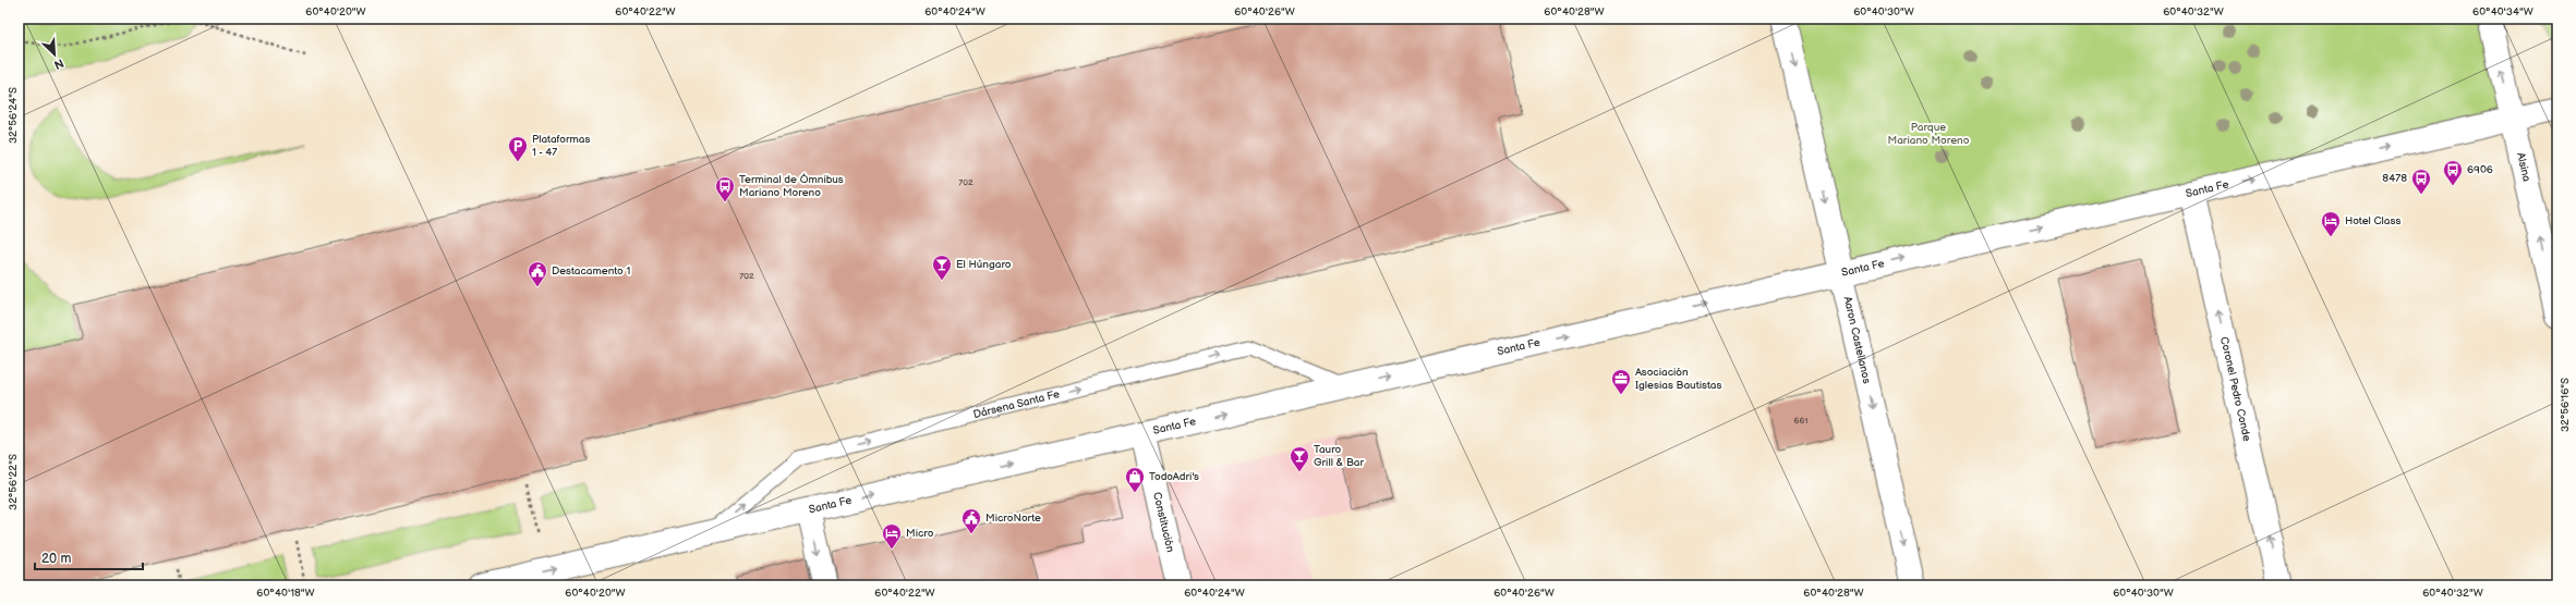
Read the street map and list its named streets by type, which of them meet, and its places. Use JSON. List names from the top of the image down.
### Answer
{
  "streets": {
    "main road": [
      "Alsina",
      "Santa Fe",
      "Aaron Castellanos",
      "Coronel Pedro Conde",
      "Constitución"
    ],
    "lane": ["Dársena Santa Fe"]
  },
  "crossings": [
    ["Alsina", "Santa Fe"],
    ["Santa Fe", "Aaron Castellanos"],
    ["Santa Fe", "Coronel Pedro Conde"],
    ["Santa Fe", "Dársena Santa Fe"],
    ["Santa Fe", "Constitución"]
  ],
  "one_way": [
    "Alsina",
    "Santa Fe",
    "Aaron Castellanos",
    "Coronel Pedro Conde",
    "Dársena Santa Fe"
  ],
  "parks": ["Parque Mariano Moreno"],
  "places": {
    "parking": ["Plataformas 1 - 47"],
    "bus stop": ["6906", "8478", "Terminal de Ómnibus Mariano Moreno"],
    "hotel": ["Hotel Class", "Micro"],
    "bar": ["El Húngaro", "Tauro Grill & Bar"],
    "public building": ["Destacamento 1", "MicroNorte"],
    "office": ["Asociación Iglesias Bautistas"],
    "shop": ["TodoAdri's"]
  },
  "house_numbers": ["702", "702", "661"],
  "scale_bar": "20 m",
  "north": "bottom right",
  "coordinates": [
    "60°40'20\"W",
    "60°40'22\"W",
    "60°40'24\"W",
    "60°40'26\"W",
    "60°40'28\"W",
    "60°40'30\"W",
    "60°40'32\"W",
    "60°40'34\"W",
    "32°56'24\"S",
    "32°56'16\"S",
    "32°56'22\"S",
    "60°40'18\"W"
  ]
}
